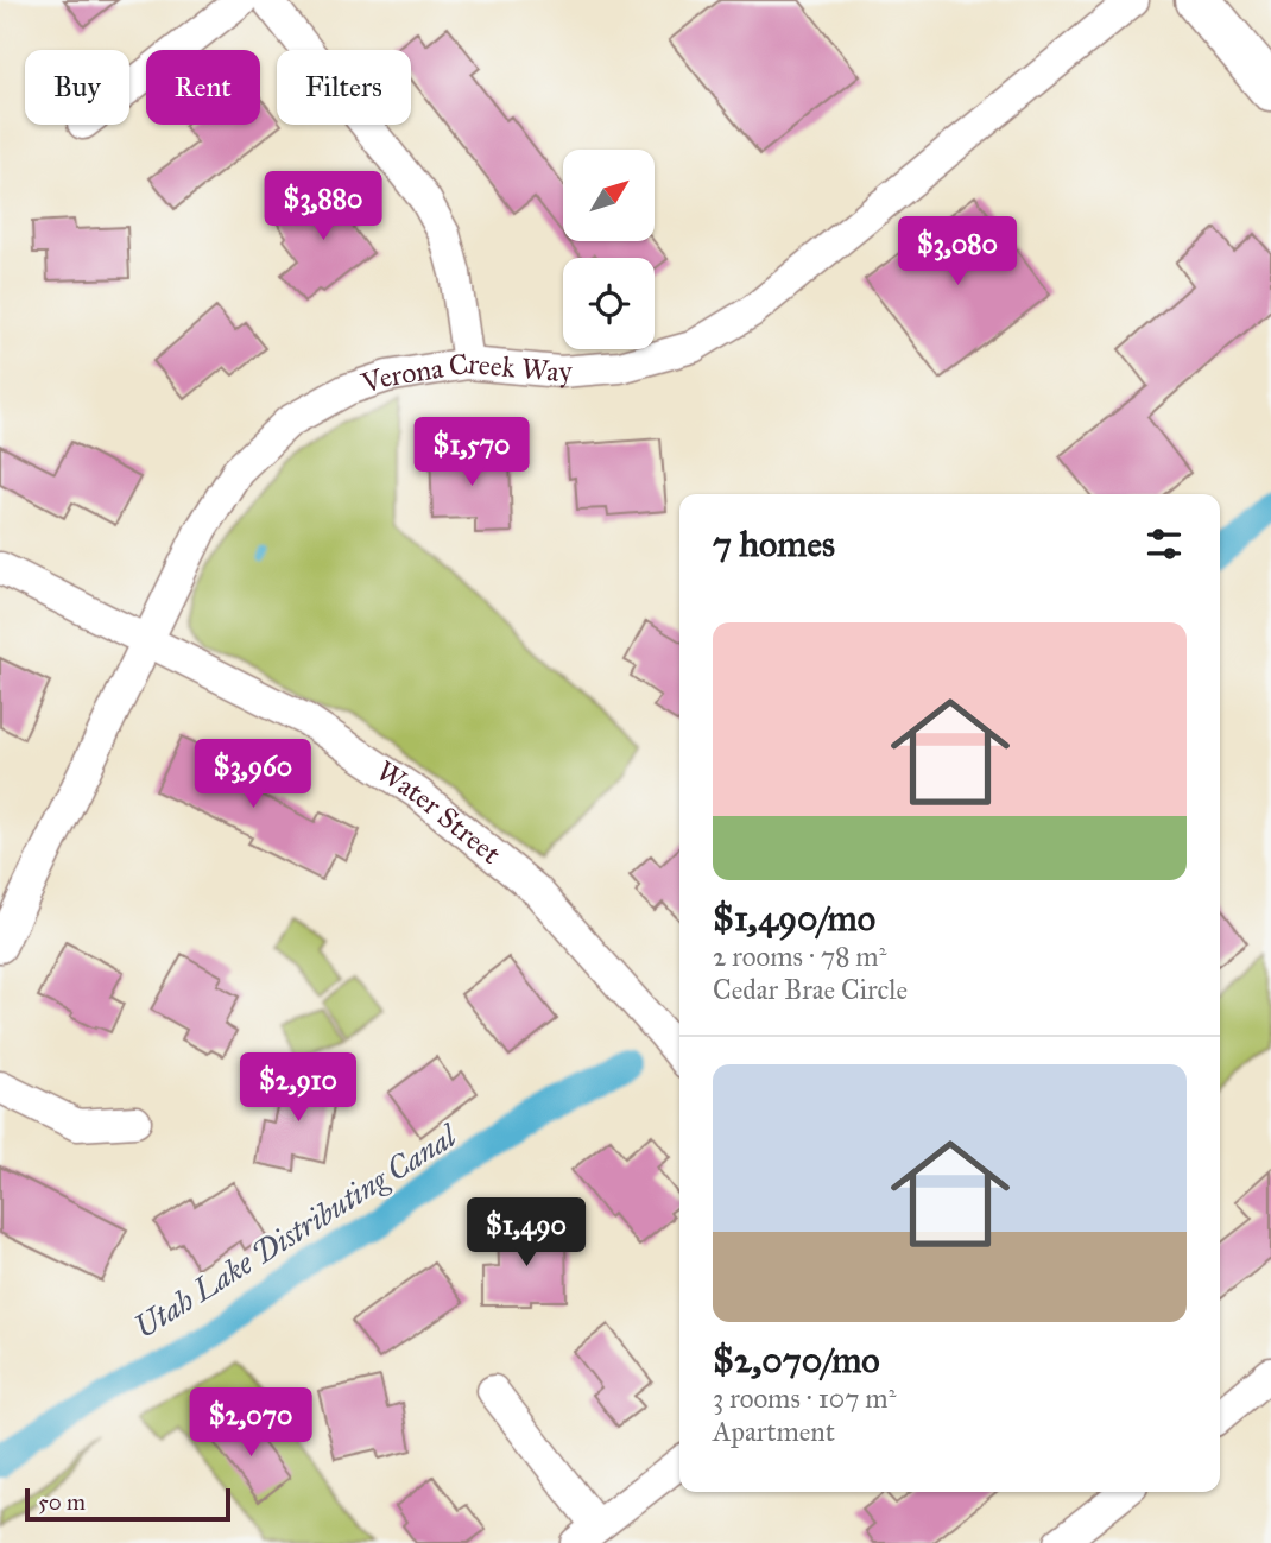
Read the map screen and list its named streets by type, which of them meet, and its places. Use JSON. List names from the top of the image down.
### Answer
{
  "streets": {
    "street": ["Verona Creek Way", "Water Street"]
  },
  "crossings": [
    ["Verona Creek Way", "Water Street"]
  ],
  "water": ["Utah Lake Distributing Canal"],
  "scale_bar": "50 m",
  "north": "top right",
  "page": {
    "chip": ["Buy", "Rent", "Filters"],
    "price": [
      "$3,880",
      "$3,080",
      "$1,570",
      "$3,960",
      "$2,910",
      "$1,490",
      "$2,070"
    ],
    "heading": "7 homes",
    "list": [
      {
        "name": "$1,490/mo",
        "note": "2 rooms · 78 m² · Cedar Brae Circle"
      },
      {
        "name": "$2,070/mo",
        "note": "3 rooms · 107 m² · Apartment"
      }
    ],
    "scale": "50 m"
  }
}
